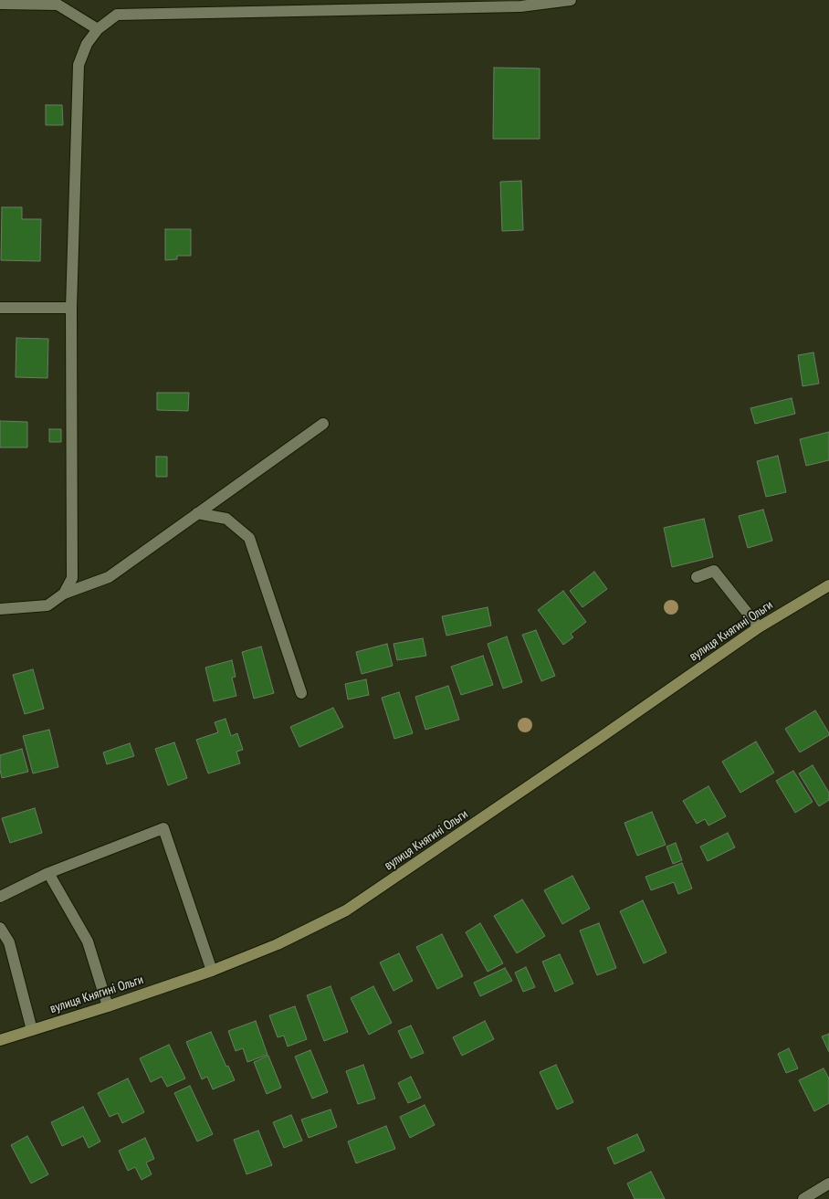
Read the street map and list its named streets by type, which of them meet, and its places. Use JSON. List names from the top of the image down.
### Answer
{
  "streets": {
    "street": ["вулиця Княгині Ольги"]
  }
}
